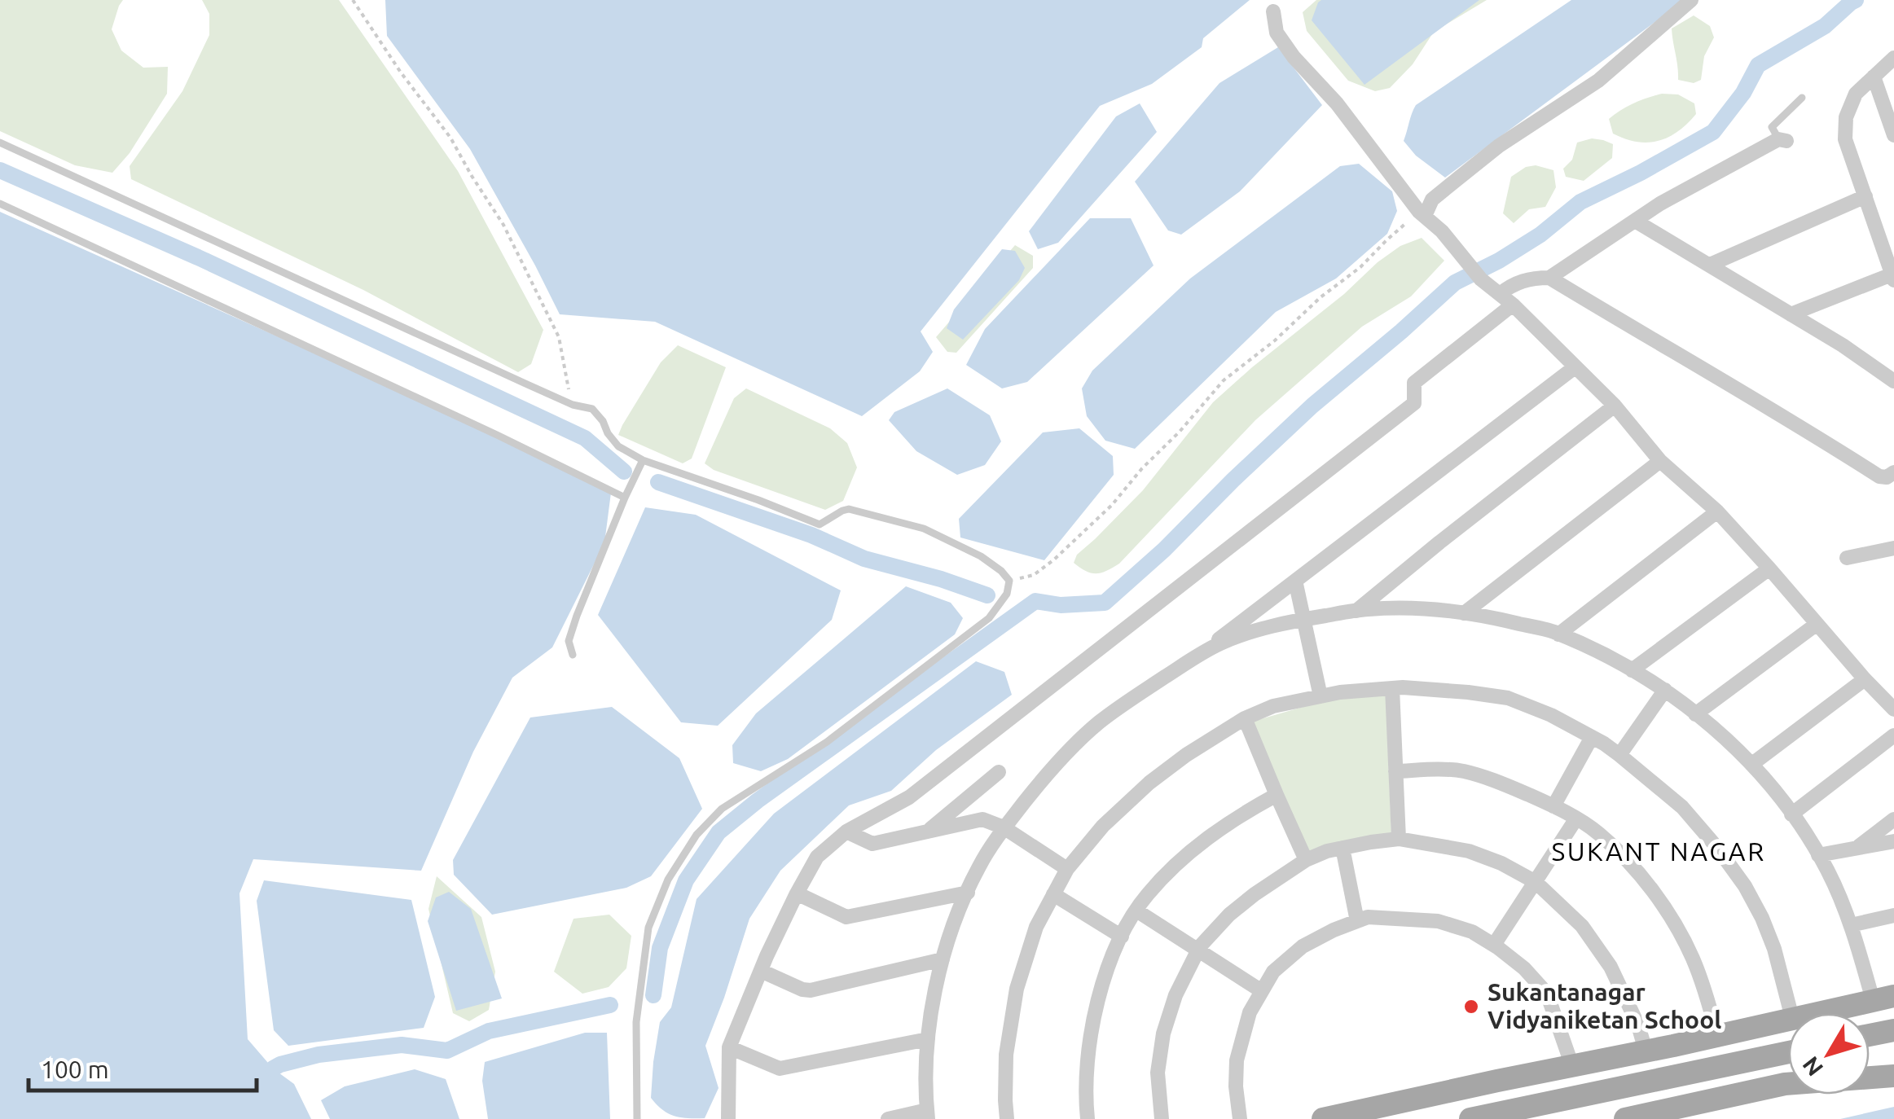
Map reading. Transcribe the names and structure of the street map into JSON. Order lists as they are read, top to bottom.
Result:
{
  "districts": ["SUKANT NAGAR"],
  "places": ["Sukantanagar Vidyaniketan School"],
  "scale_bar": "100 m",
  "north": "bottom left"
}
